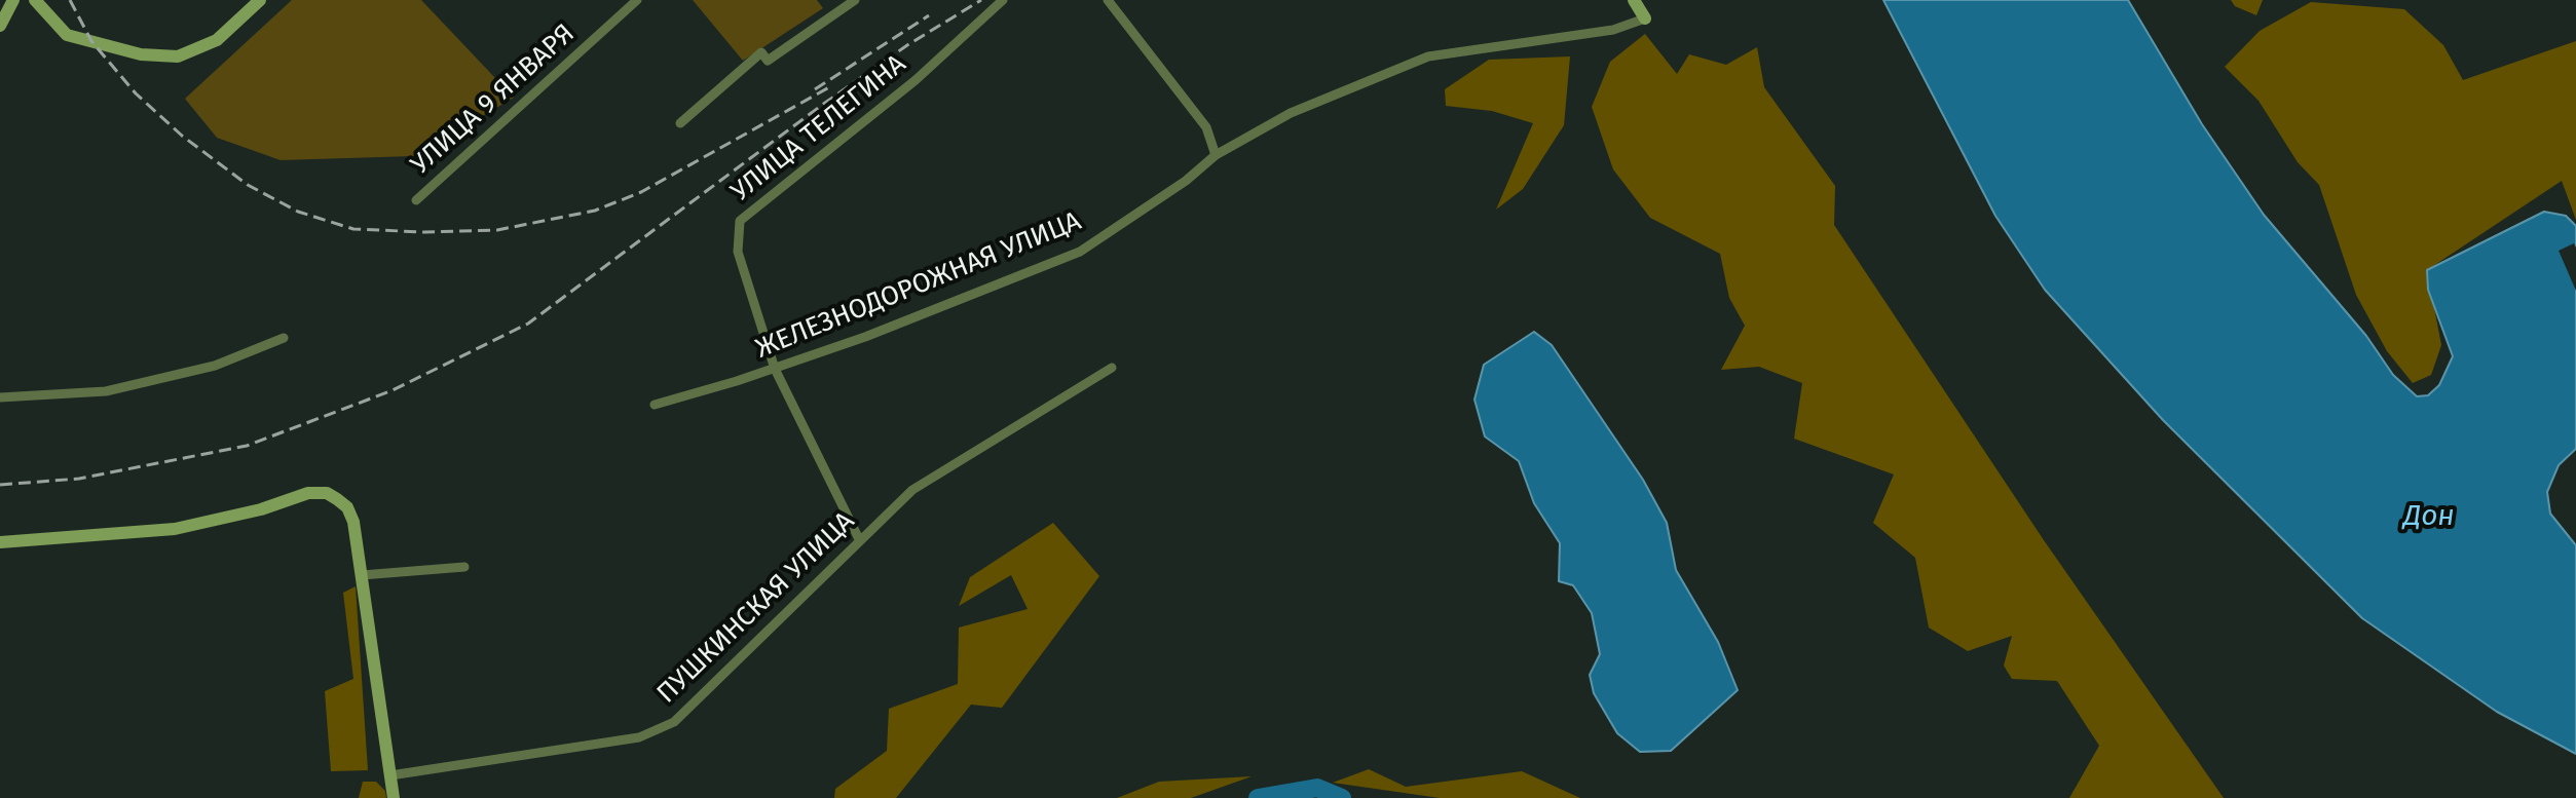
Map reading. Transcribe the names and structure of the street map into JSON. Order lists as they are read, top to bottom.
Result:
{
  "streets": {
    "street": [
      "УЛИЦА 9 ЯНВАРЯ",
      "УЛИЦА ТЕЛЕГИНА",
      "ЖЕЛЕЗНОДОРОЖНАЯ УЛИЦА",
      "ПУШКИНСКАЯ УЛИЦА"
    ]
  },
  "crossings": [
    ["УЛИЦА ТЕЛЕГИНА", "ЖЕЛЕЗНОДОРОЖНАЯ УЛИЦА"],
    ["УЛИЦА ТЕЛЕГИНА", "ПУШКИНСКАЯ УЛИЦА"]
  ],
  "water": ["Дон"]
}
